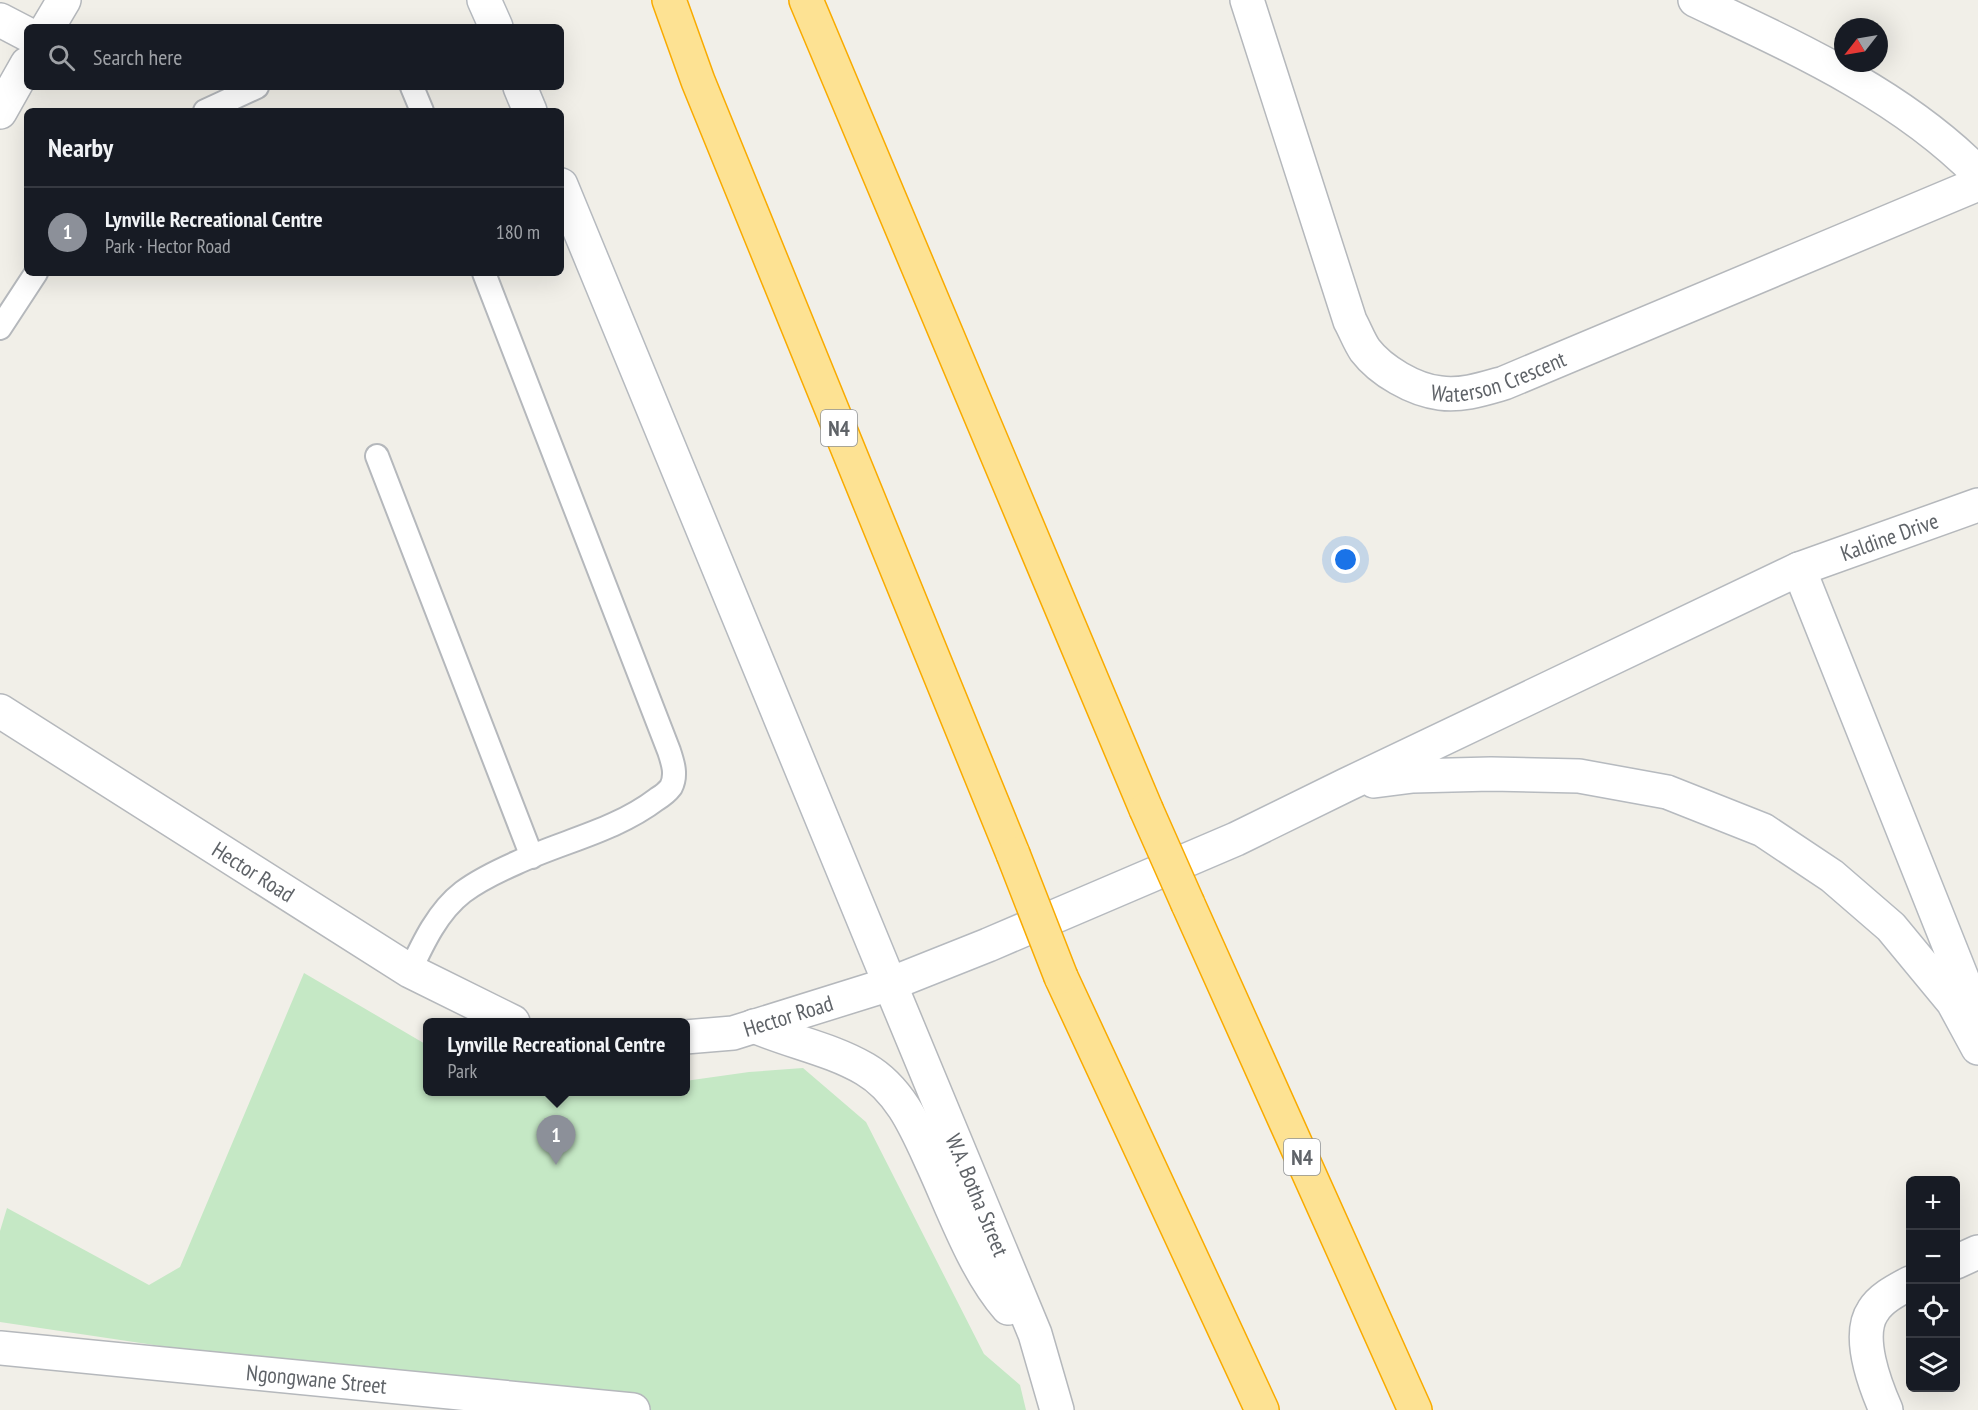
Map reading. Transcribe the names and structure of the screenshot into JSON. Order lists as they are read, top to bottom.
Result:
{
  "streets": {
    "highway": ["N4"],
    "street": [
      "Waterson Crescent",
      "Kaldine Drive",
      "Hector Road",
      "W.A. Botha Street",
      "Ngongwane Street"
    ]
  },
  "crossings": [
    ["Kaldine Drive", "Hector Road"],
    ["Hector Road", "W.A. Botha Street"]
  ],
  "north": "bottom left",
  "page": {
    "search": "Search here",
    "heading": "Nearby",
    "list": [
      {
        "mark": "1",
        "name": "Lynville Recreational Centre",
        "note": "Park · Hector Road",
        "value": "180 m"
      }
    ],
    "popup": ["Lynville Recreational Centre", "Park"],
    "pins": "1",
    "map_buttons": ["+", "−"]
  }
}
